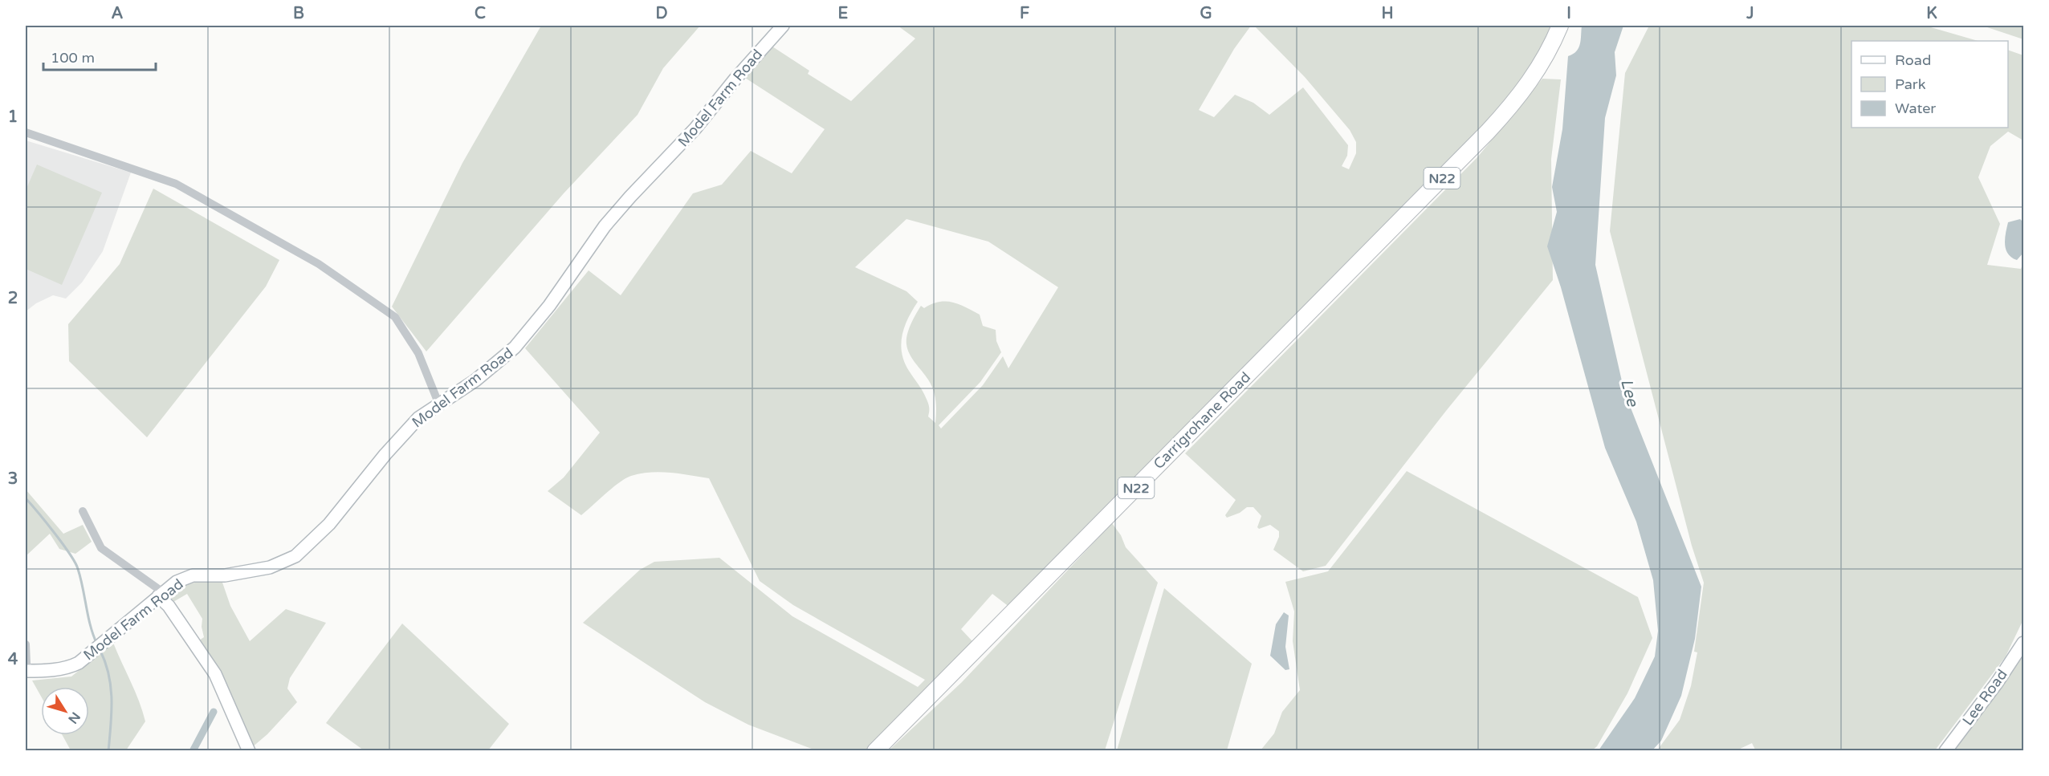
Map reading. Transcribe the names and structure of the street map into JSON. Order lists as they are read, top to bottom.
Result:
{
  "streets": {
    "highway": ["N22", "Carrigrohane Road"],
    "main road": ["Model Farm Road", "Lee Road"]
  },
  "water": ["Lee"],
  "legend": ["Road", "Park", "Water"],
  "scale_bar": "100 m",
  "north": "bottom right",
  "grid": {
    "columns": [
      "A",
      "B",
      "C",
      "D",
      "E",
      "F",
      "G",
      "H",
      "I",
      "J",
      "K"
    ],
    "rows": [
      "1",
      "2",
      "3",
      "4"
    ]
  }
}
